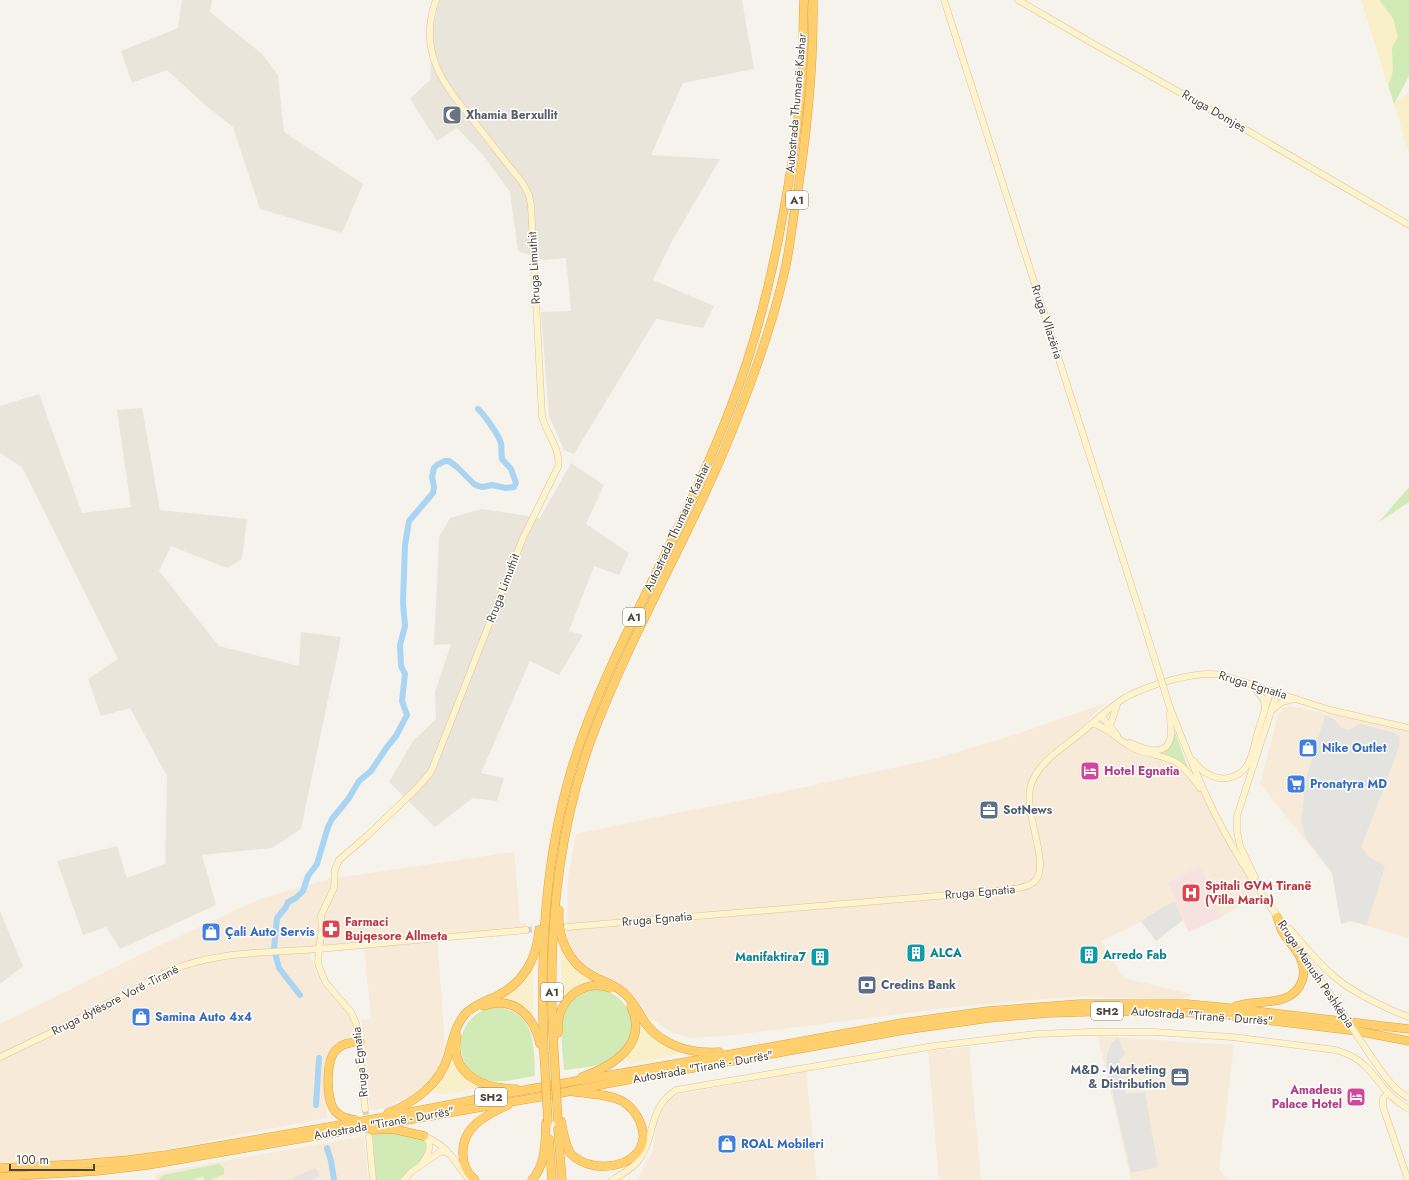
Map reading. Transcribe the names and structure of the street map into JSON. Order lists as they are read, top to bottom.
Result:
{
  "streets": {
    "highway": [
      "Autostrada Thumanë Kashar",
      "A1",
      "SH2",
      "Autostrada \"Tiranë - Durrës\""
    ],
    "main road": [
      "Rruga Domjes",
      "Rruga Limuthit",
      "Rruga Vllazëria",
      "Rruga Egnatia",
      "Rruga Manush Peshkëpia",
      "Rruga dytësore Vorë -Tiranë"
    ]
  },
  "crossings": [
    ["Rruga Limuthit", "Rruga Egnatia"],
    ["Rruga Limuthit", "Rruga dytësore Vorë -Tiranë"],
    ["Rruga Vllazëria", "Rruga Manush Peshkëpia"],
    ["Rruga Egnatia", "Rruga dytësore Vorë -Tiranë"]
  ],
  "places": {
    "mosque": ["Xhamia Berxullit"],
    "shop": [
      "Nike Outlet",
      "Çali Auto Servis",
      "Samina Auto 4x4",
      "ROAL Mobileri"
    ],
    "hotel": ["Hotel Egnatia", "Amadeus Palace Hotel"],
    "supermarket": ["Pronatyra MD"],
    "office": ["SotNews", "M&D - Marketing & Distribution"],
    "hospital": ["Spitali GVM Tiranë (Villa Maria)"],
    "pharmacy": ["Farmaci Bujqesore Allmeta"],
    "building": ["ALCA", "Arredo Fab", "Manifaktira7"],
    "bank": ["Credins Bank"]
  },
  "scale_bar": "100 m"
}
